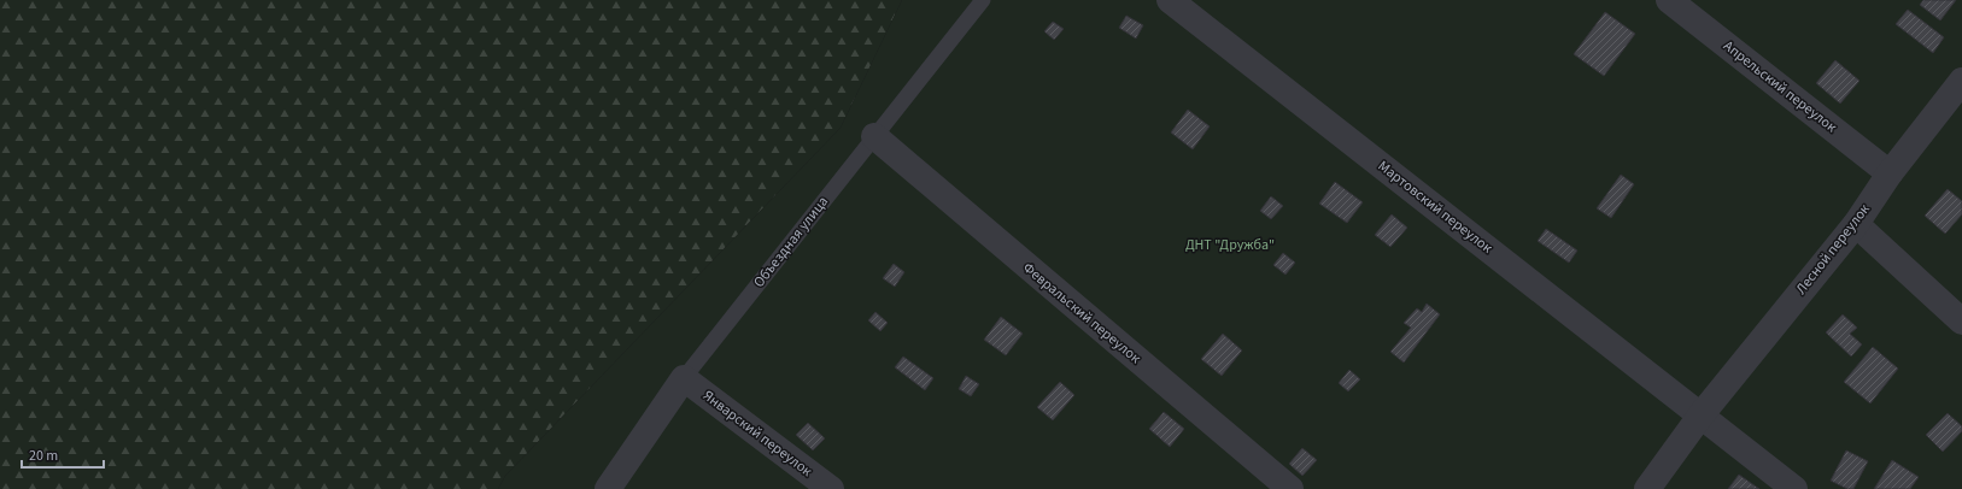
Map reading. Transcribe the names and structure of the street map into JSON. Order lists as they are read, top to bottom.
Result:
{
  "streets": {
    "street": [
      "Апрельский переулок",
      "Мартовский переулок",
      "Объездная улица",
      "Лесной переулок",
      "Февральский переулок",
      "Январский переулок"
    ]
  },
  "crossings": [
    ["Апрельский переулок", "Лесной переулок"],
    ["Мартовский переулок", "Лесной переулок"],
    ["Объездная улица", "Февральский переулок"],
    ["Объездная улица", "Январский переулок"]
  ],
  "parks": ["ДНТ \"Дружба\""],
  "scale_bar": "20 m"
}
